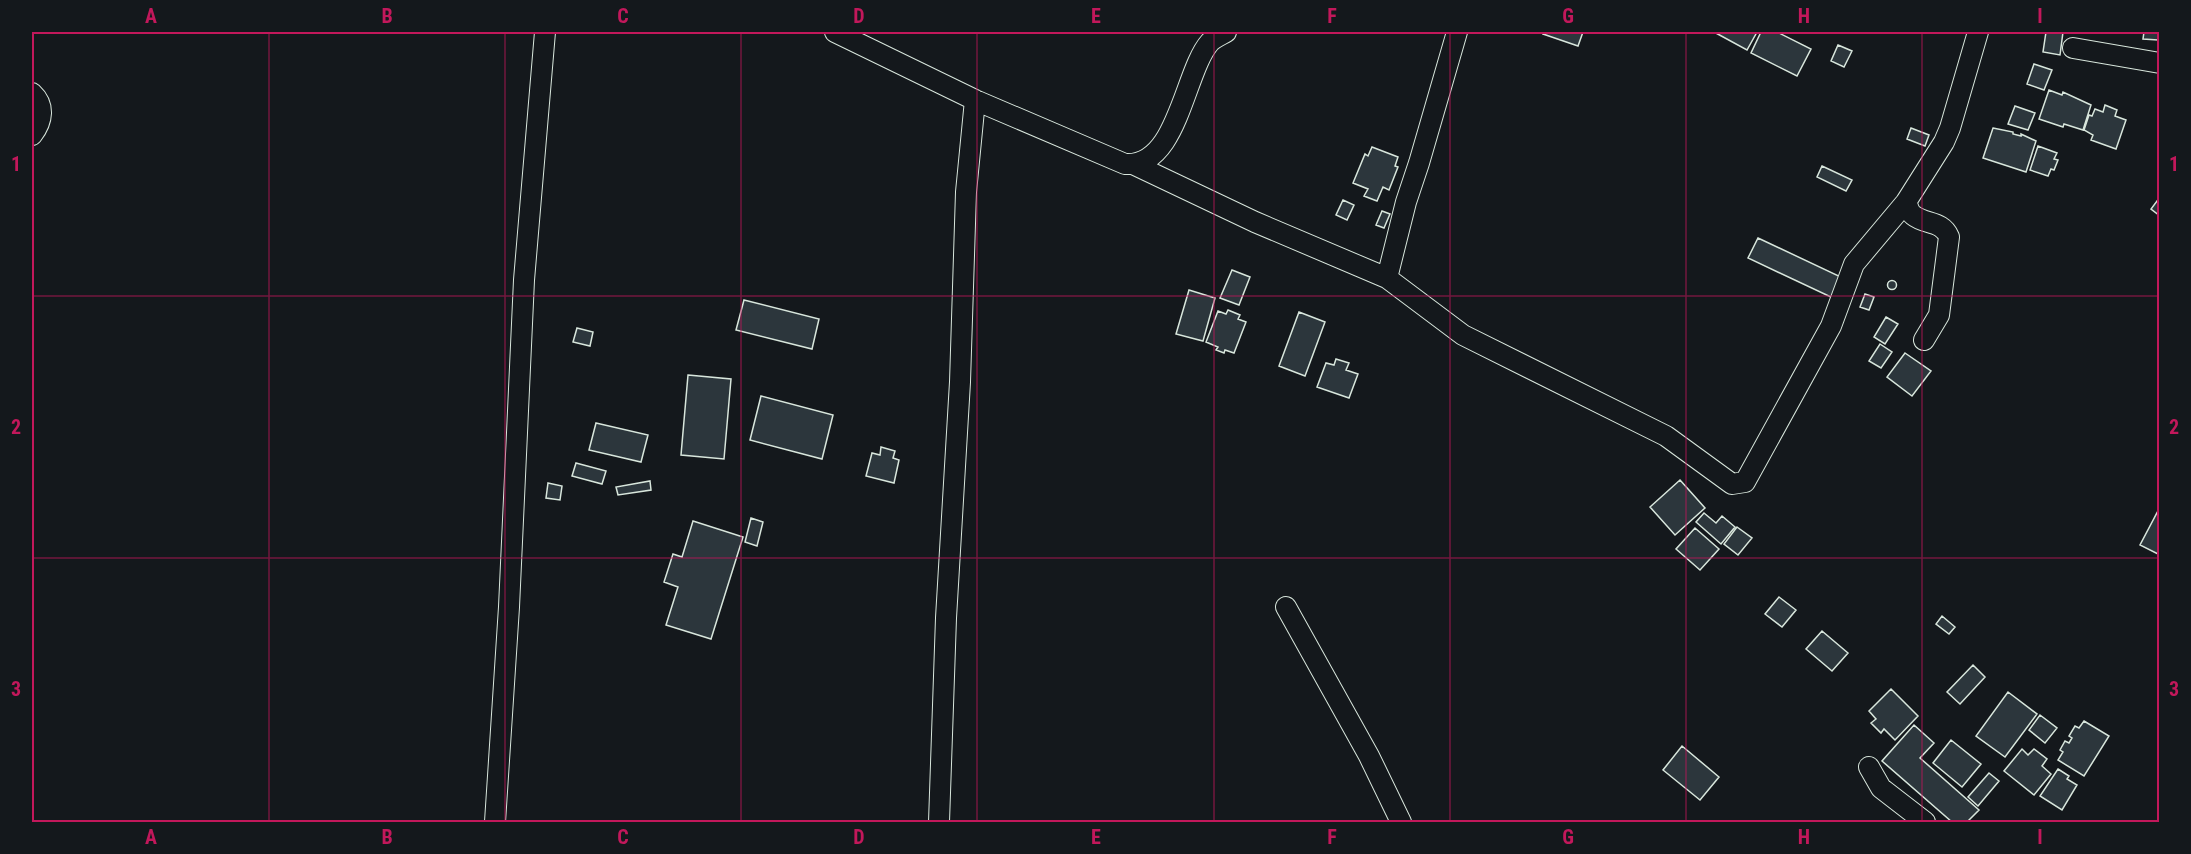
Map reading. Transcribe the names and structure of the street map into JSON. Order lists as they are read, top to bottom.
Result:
{
  "grid": {
    "columns": [
      "A",
      "B",
      "C",
      "D",
      "E",
      "F",
      "G",
      "H",
      "I"
    ],
    "rows": ["1", "2", "3"]
  }
}
